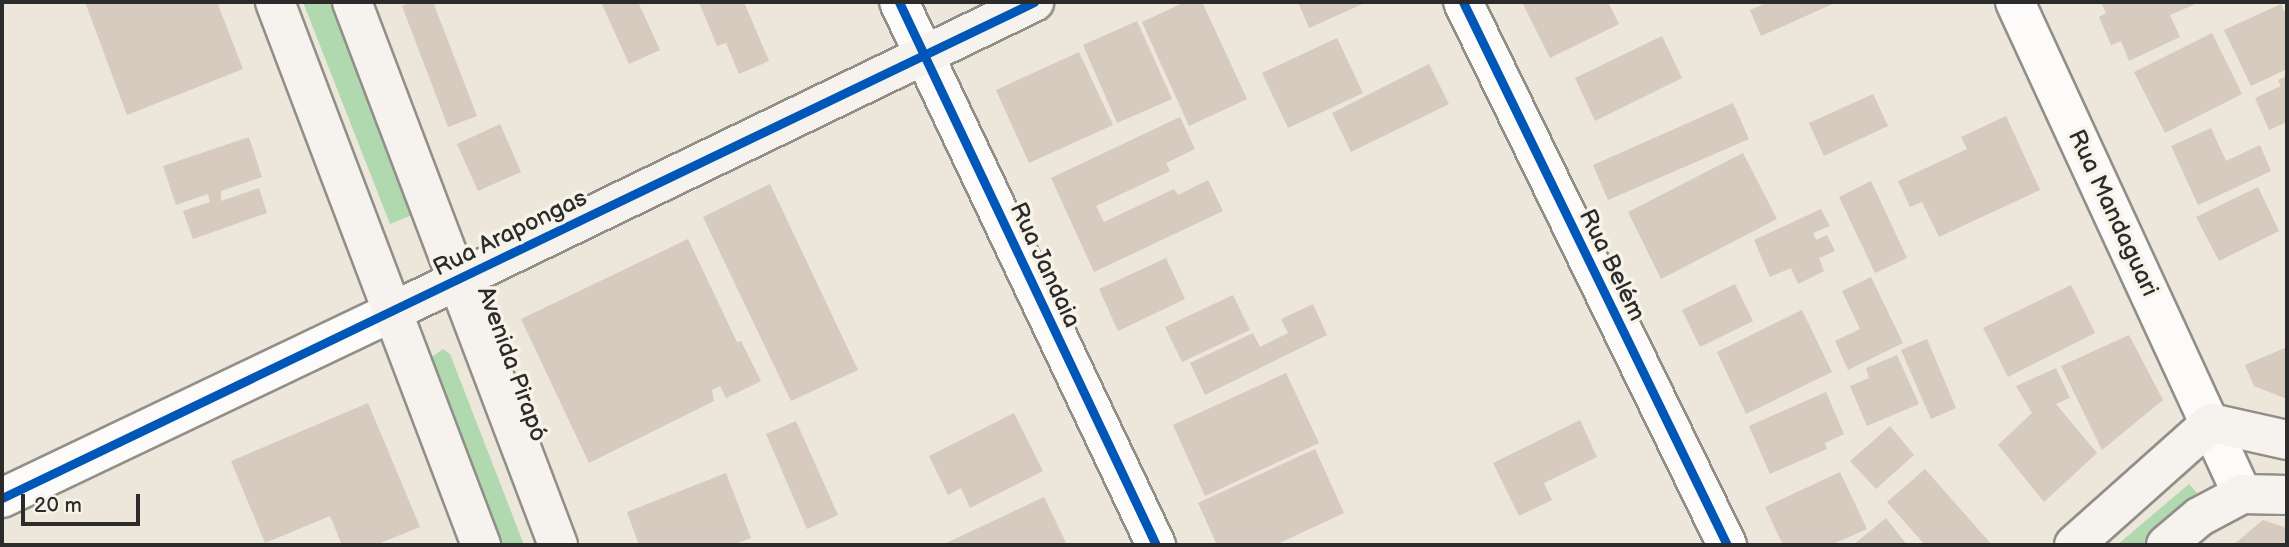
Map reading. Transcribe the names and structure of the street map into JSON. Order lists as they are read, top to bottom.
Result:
{
  "streets": {
    "street": [
      "Rua Mandaguari",
      "Rua Arapongas",
      "Rua Jandaia",
      "Rua Belém",
      "Avenida Pirapó"
    ]
  },
  "crossings": [
    ["Rua Arapongas", "Rua Jandaia"],
    ["Rua Arapongas", "Avenida Pirapó"]
  ],
  "scale_bar": "20 m"
}
